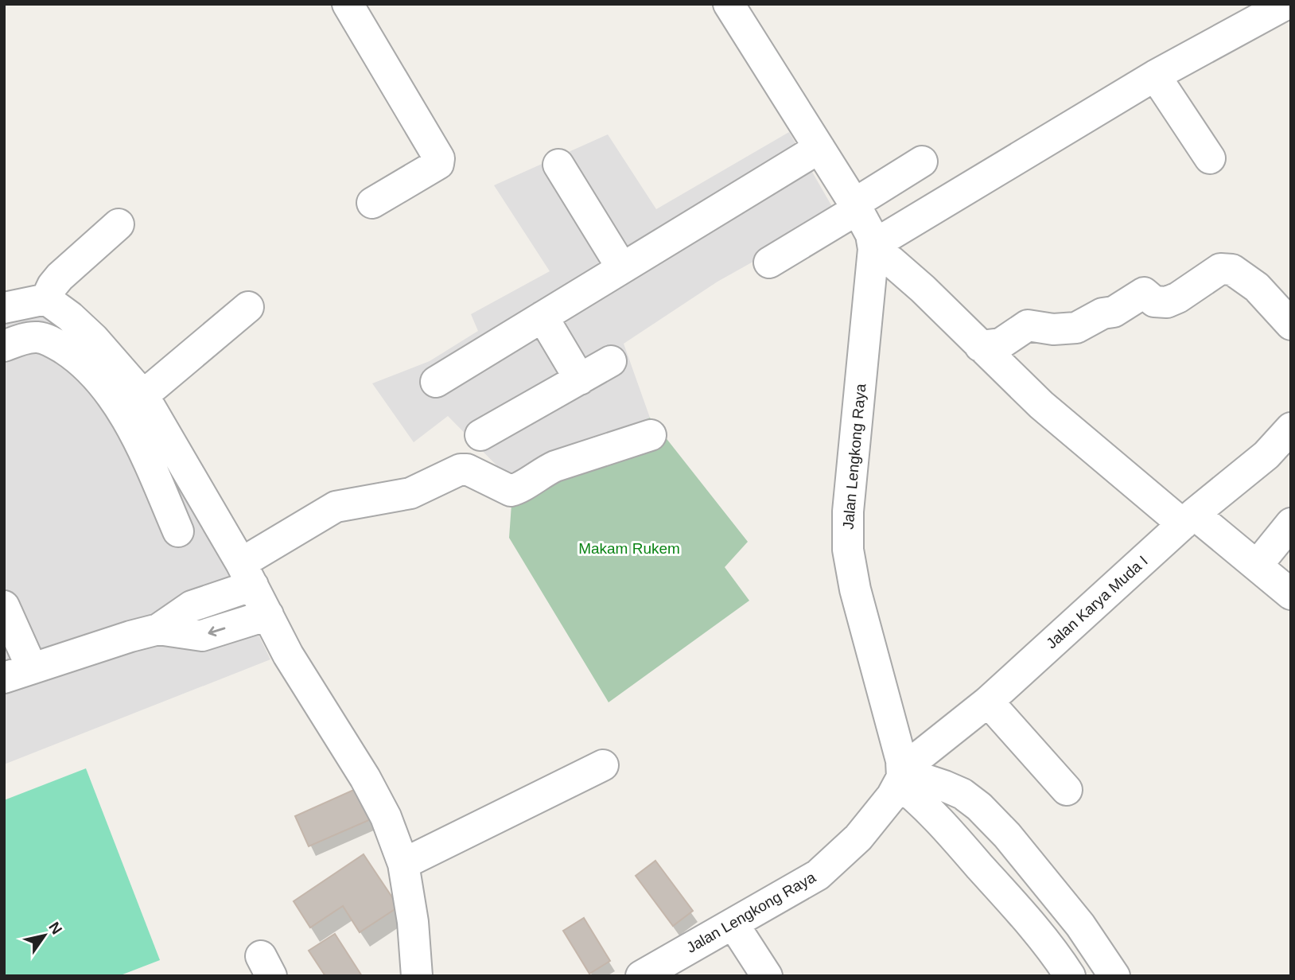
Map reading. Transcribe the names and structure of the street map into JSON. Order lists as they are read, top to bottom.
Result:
{
  "streets": {
    "street": ["Jalan Lengkong Raya", "Jalan Karya Muda I"]
  },
  "crossings": [
    ["Jalan Lengkong Raya", "Jalan Karya Muda I"]
  ],
  "parks": ["Makam Rukem"],
  "north": "top right"
}
